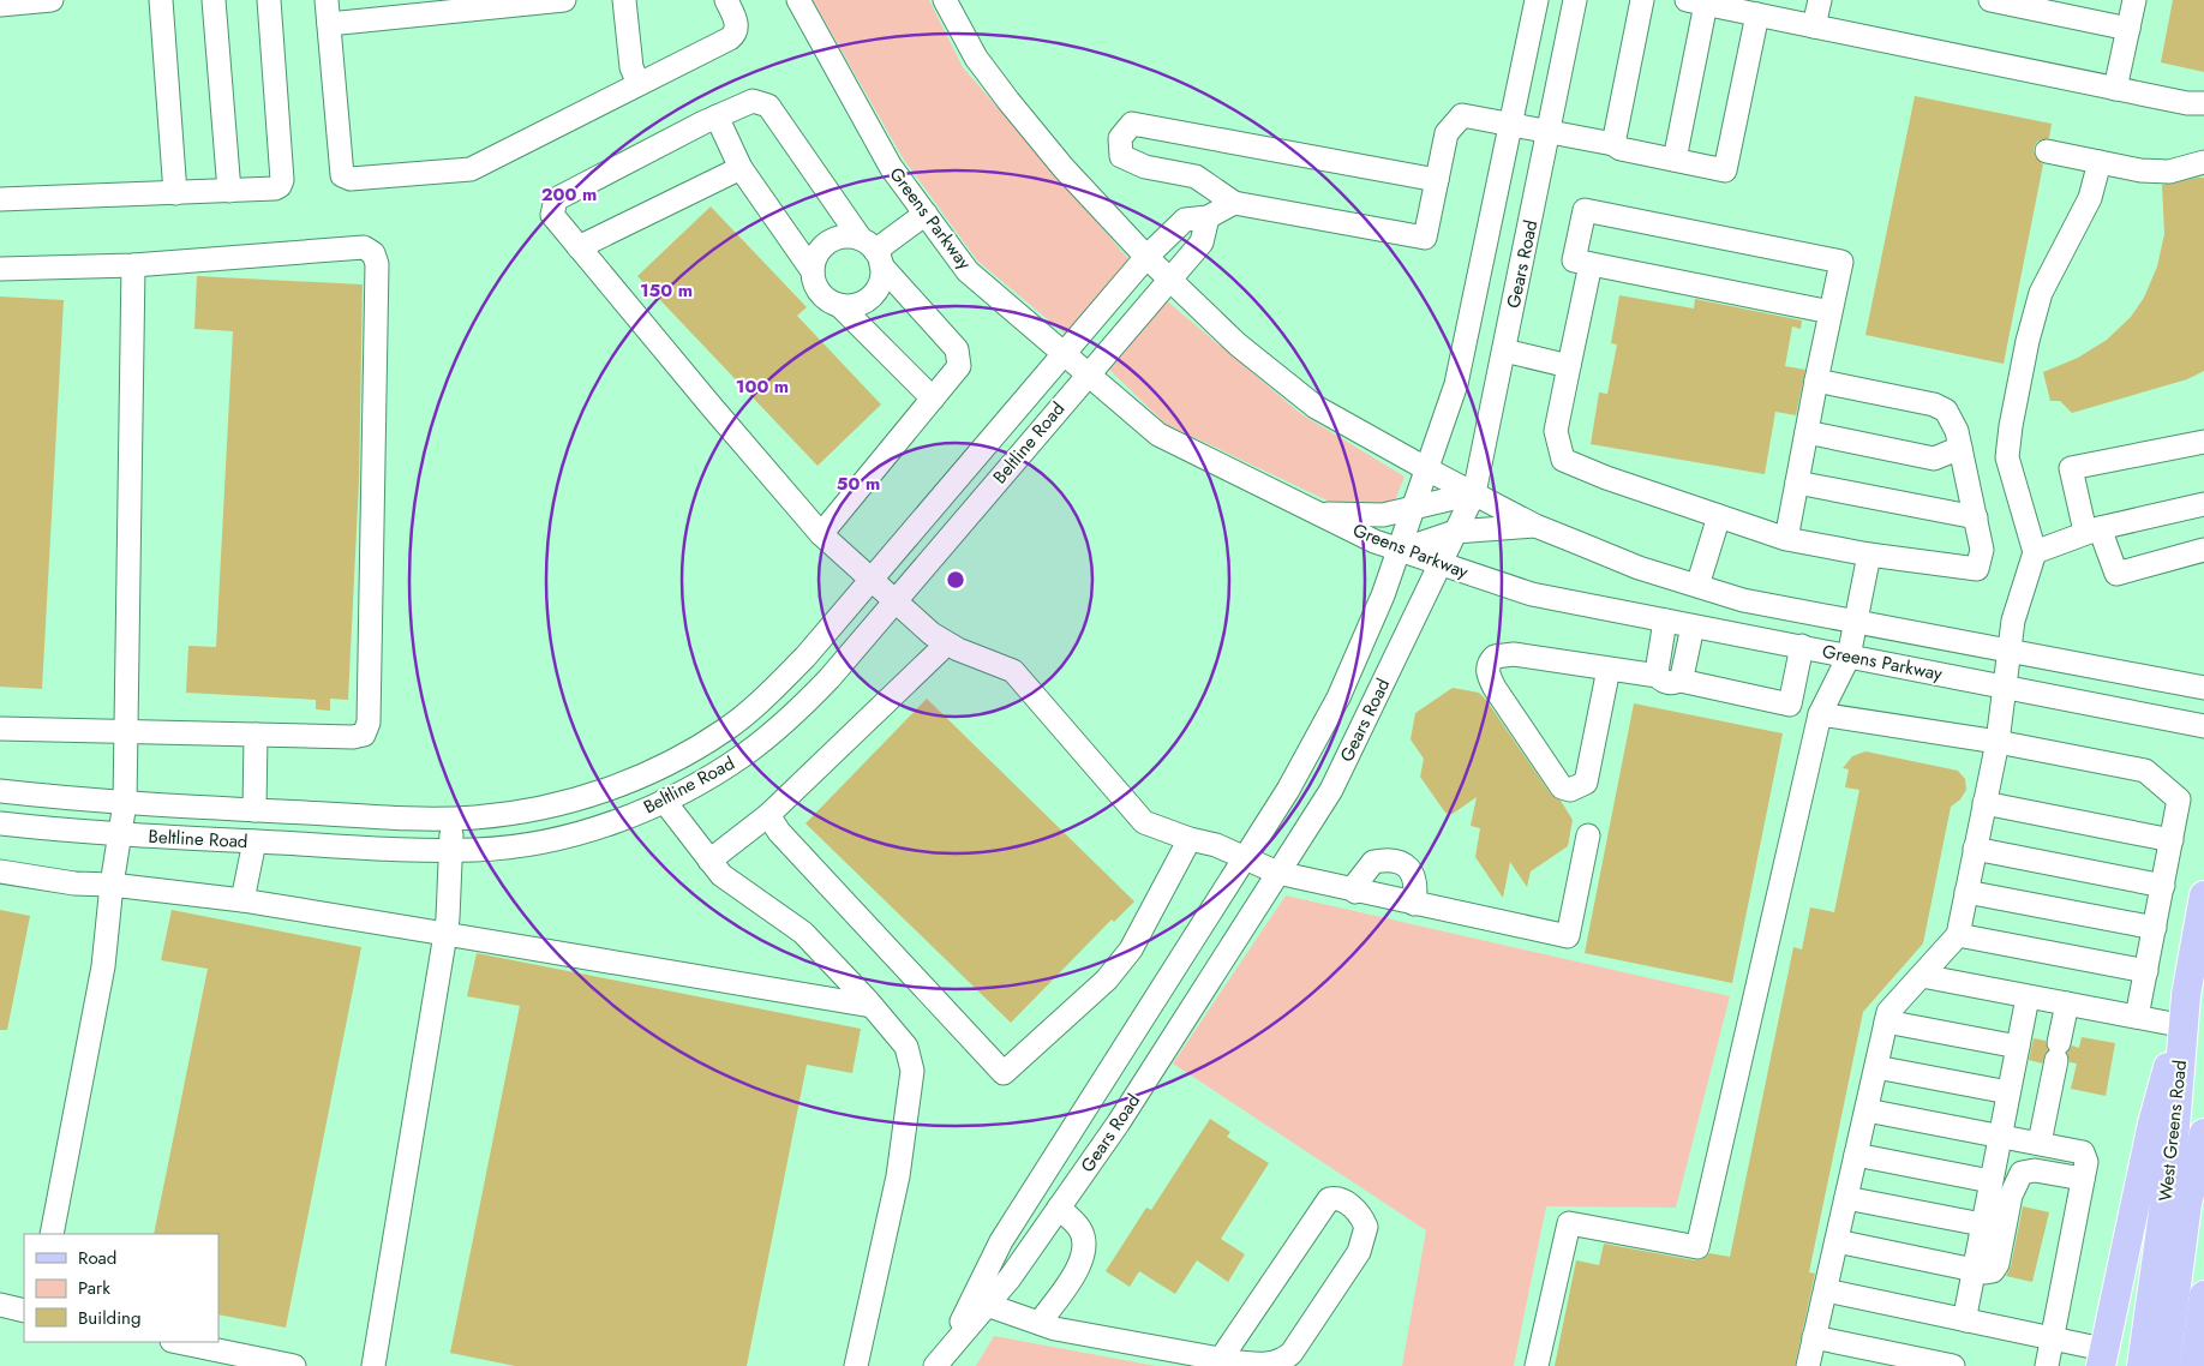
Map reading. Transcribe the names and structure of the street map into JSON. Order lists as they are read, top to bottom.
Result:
{
  "streets": {
    "main road": ["West Greens Road"],
    "street": ["Greens Parkway", "Gears Road", "Beltline Road"]
  },
  "crossings": [
    ["Greens Parkway", "Gears Road"],
    ["Greens Parkway", "Beltline Road"]
  ],
  "legend": ["Road", "Park", "Building"],
  "rings": [
    "200 m",
    "150 m",
    "100 m",
    "50 m"
  ]
}
